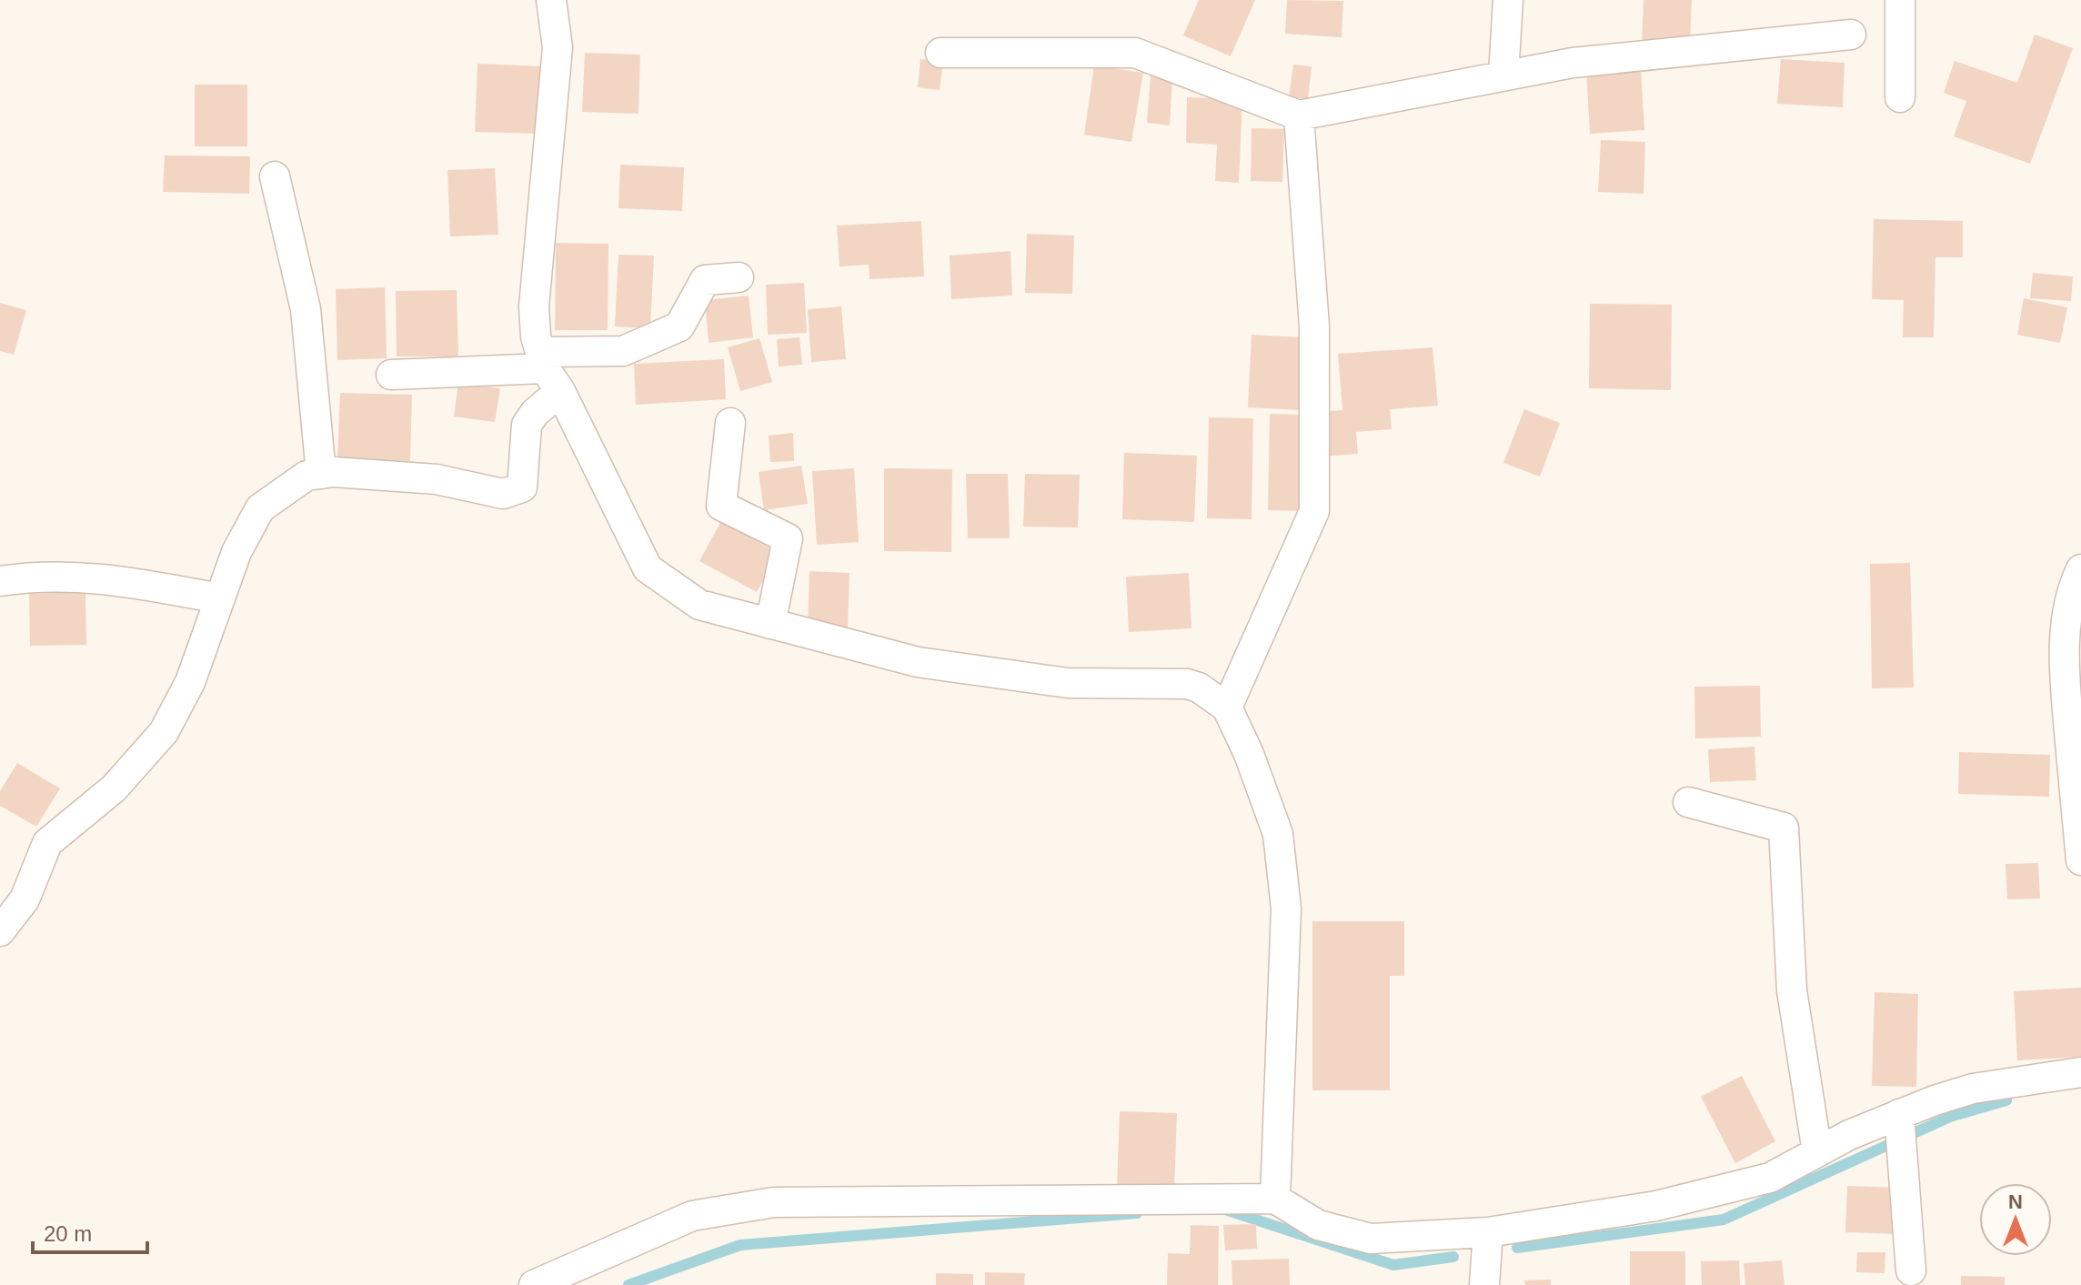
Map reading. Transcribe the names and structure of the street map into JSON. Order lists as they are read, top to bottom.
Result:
{
  "scale_bar": "20 m",
  "north": "top"
}
